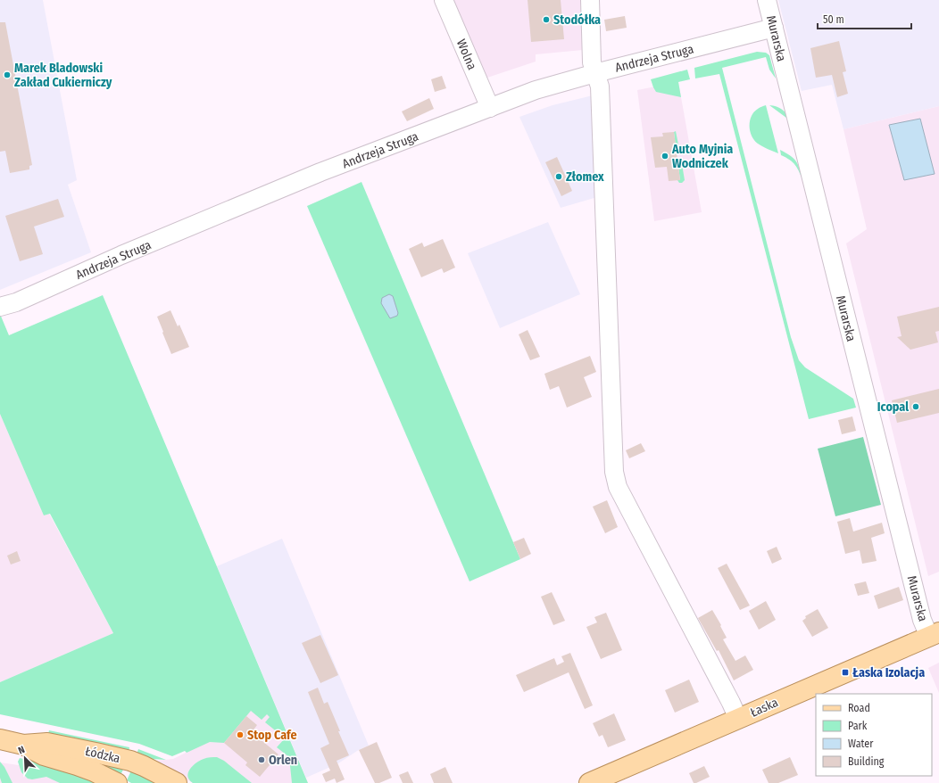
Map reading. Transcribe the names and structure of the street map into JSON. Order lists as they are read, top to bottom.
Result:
{
  "streets": {
    "main road": ["Łaska", "Łódzka"],
    "street": ["Murarska", "Wolna", "Andrzeja Struga"]
  },
  "crossings": [
    ["Murarska", "Andrzeja Struga"],
    ["Murarska", "Łaska"],
    ["Wolna", "Andrzeja Struga"]
  ],
  "places": {
    "other": [
      "Stodółka",
      "Marek Bladowski Zakład Cukierniczy",
      "Auto Myjnia Wodniczek",
      "Złomex",
      "Icopal",
      "Stop Cafe",
      "Orlen"
    ],
    "transit": ["Łaska Izolacja"]
  },
  "legend": [
    "Road",
    "Park",
    "Water",
    "Building"
  ],
  "scale_bar": "50 m",
  "north": "top left"
}
